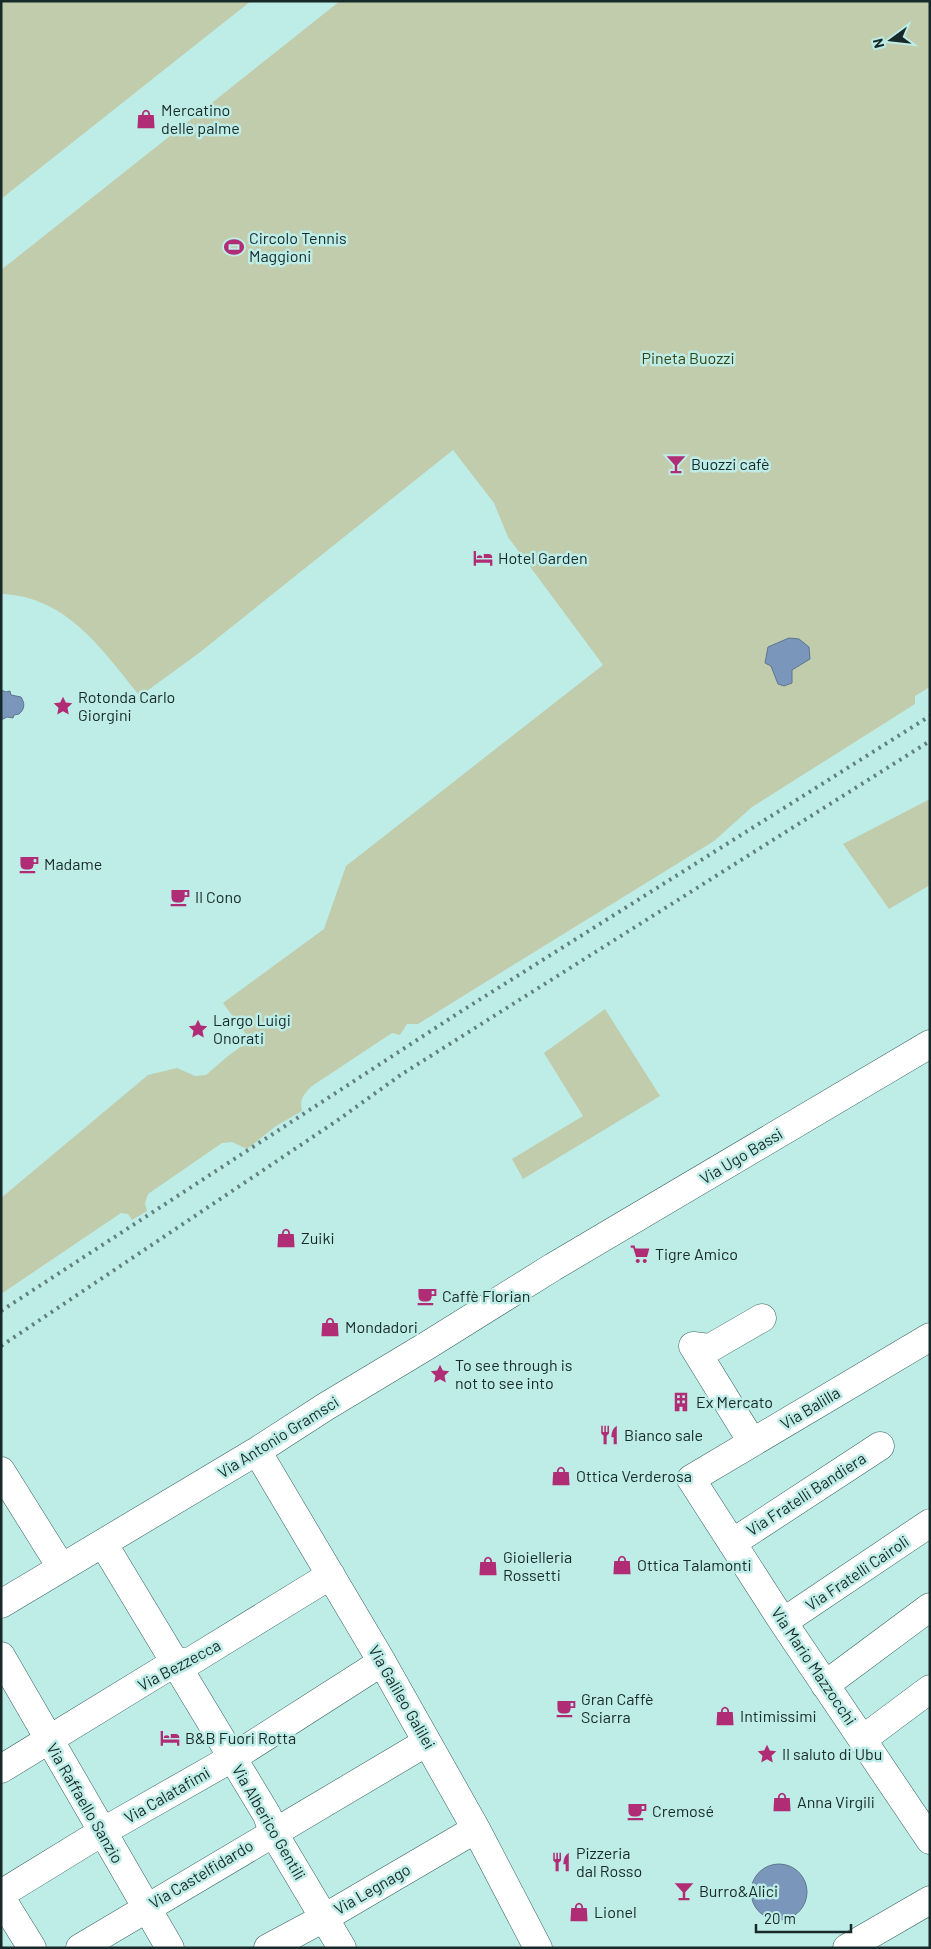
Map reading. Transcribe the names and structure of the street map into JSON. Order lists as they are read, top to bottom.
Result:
{
  "streets": {
    "street": [
      "Via Ugo Bassi",
      "Via Balilla",
      "Via Antonio Gramsci",
      "Via Fratelli Bandiera",
      "Via Fratelli Cairoli",
      "Via Bezzecca",
      "Via Mario Mazzocchi",
      "Via Galileo Galilei",
      "Via Calatafimi",
      "Via Raffaello Sanzio",
      "Via Alberico Gentili",
      "Via Castelfidardo",
      "Via Legnago"
    ]
  },
  "crossings": [
    ["Via Ugo Bassi", "Via Antonio Gramsci"],
    ["Via Balilla", "Via Mario Mazzocchi"],
    ["Via Antonio Gramsci", "Via Galileo Galilei"],
    ["Via Antonio Gramsci", "Via Alberico Gentili"],
    ["Via Fratelli Bandiera", "Via Mario Mazzocchi"],
    ["Via Fratelli Cairoli", "Via Mario Mazzocchi"],
    ["Via Bezzecca", "Via Galileo Galilei"],
    ["Via Bezzecca", "Via Raffaello Sanzio"],
    ["Via Bezzecca", "Via Alberico Gentili"],
    ["Via Galileo Galilei", "Via Calatafimi"],
    ["Via Galileo Galilei", "Via Castelfidardo"],
    ["Via Galileo Galilei", "Via Legnago"],
    ["Via Calatafimi", "Via Raffaello Sanzio"],
    ["Via Calatafimi", "Via Alberico Gentili"],
    ["Via Raffaello Sanzio", "Via Castelfidardo"],
    ["Via Alberico Gentili", "Via Castelfidardo"],
    ["Via Alberico Gentili", "Via Legnago"]
  ],
  "parks": ["Pineta Buozzi"],
  "places": {
    "shop": [
      "Mercatino delle palme",
      "Zuiki",
      "Mondadori",
      "Ottica Verderosa",
      "Ottica Talamonti",
      "Gioielleria Rossetti",
      "Intimissimi",
      "Anna Virgili",
      "Lionel"
    ],
    "sports": ["Circolo Tennis Maggioni"],
    "bar": ["Buozzi cafè", "Burro&Alici"],
    "hotel": ["Hotel Garden", "B&B Fuori Rotta"],
    "place": [
      "Rotonda Carlo Giorgini",
      "Largo Luigi Onorati",
      "To see through is not to see into",
      "Il saluto di Ubu"
    ],
    "cafe": [
      "Madame",
      "Il Cono",
      "Caffè Florian",
      "Gran Caffè Sciarra",
      "Cremosé"
    ],
    "supermarket": ["Tigre Amico"],
    "building": ["Ex Mercato"],
    "restaurant": ["Bianco sale", "Pizzeria dal Rosso"]
  },
  "scale_bar": "20 m",
  "north": "left"
}
